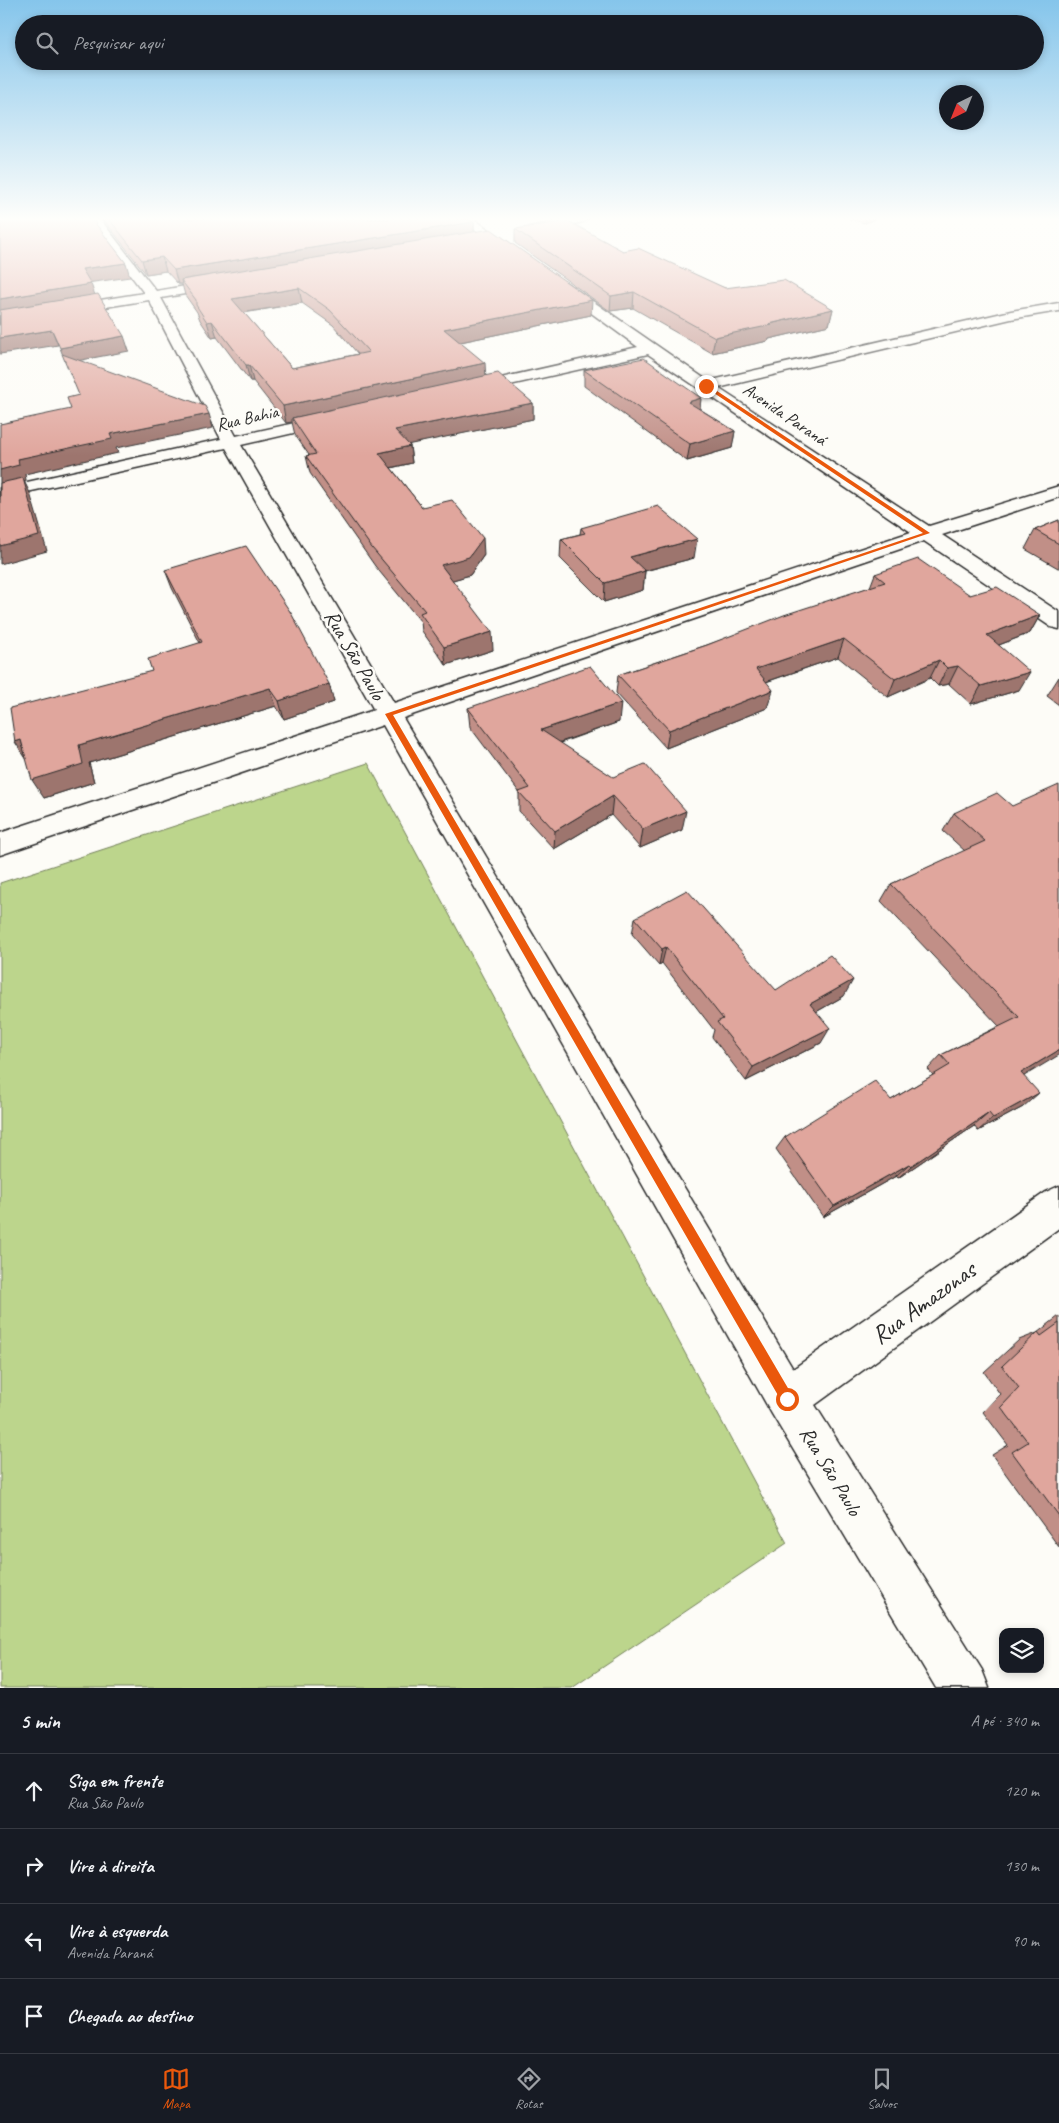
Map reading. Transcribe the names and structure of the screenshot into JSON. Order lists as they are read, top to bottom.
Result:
{
  "streets": {
    "street": [
      "Avenida Paraná",
      "Rua Bahia",
      "Rua São Paulo",
      "Rua Amazonas"
    ]
  },
  "crossings": [
    ["Rua Bahia", "Rua São Paulo"],
    ["Rua São Paulo", "Rua Amazonas"]
  ],
  "north": "bottom left",
  "page": {
    "search": "Pesquisar aqui",
    "heading": ["5 min", "A pé · 340 m"],
    "list": [
      ["Siga em frente", "Rua São Paulo", "120 m"],
      ["Vire à direita", "130 m"],
      ["Vire à esquerda", "Avenida Paraná", "90 m"],
      "Chegada ao destino"
    ],
    "nav": ["Mapa", "Rotas", "Salvos"]
  }
}
